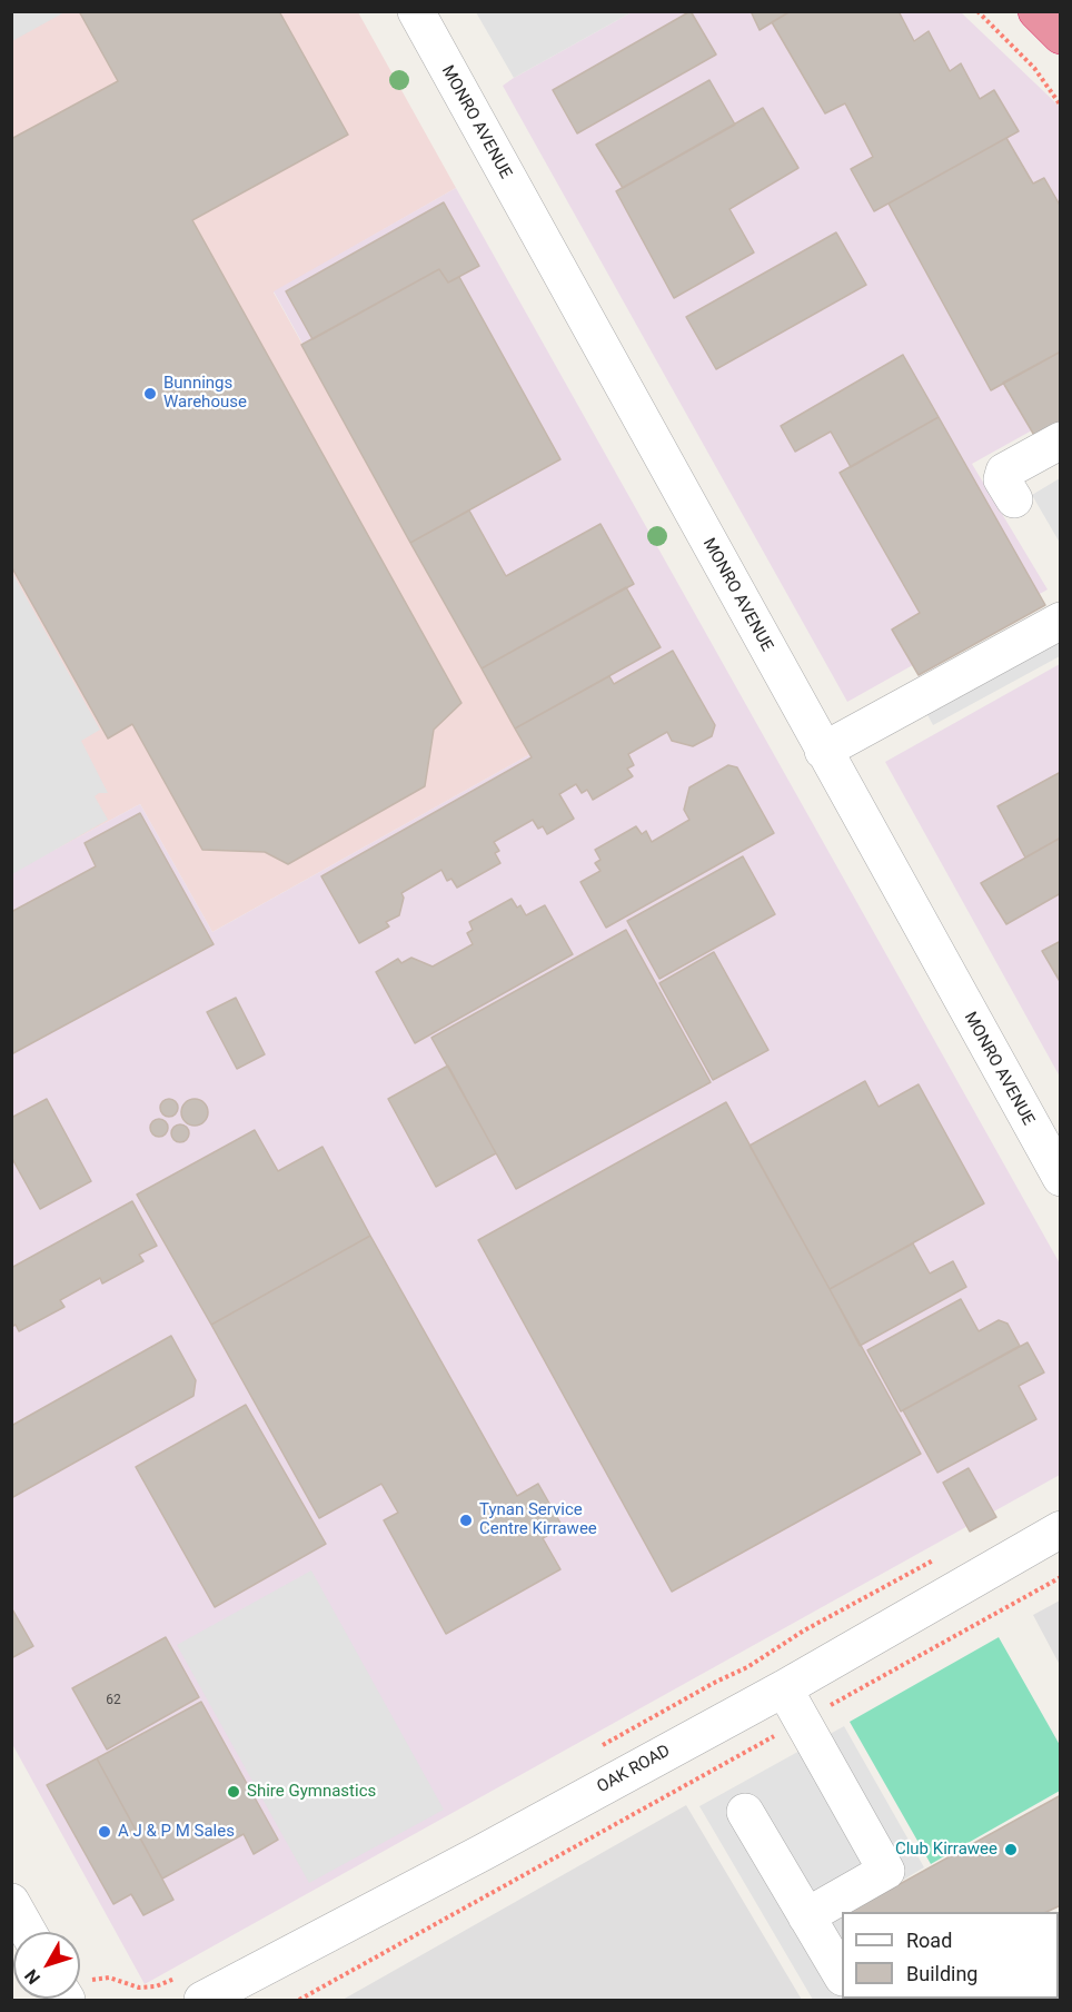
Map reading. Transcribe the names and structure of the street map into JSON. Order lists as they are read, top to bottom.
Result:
{
  "streets": {
    "street": ["MONRO AVENUE", "OAK ROAD"]
  },
  "places": [
    "Bunnings Warehouse",
    "Tynan Service Centre Kirrawee",
    "Shire Gymnastics",
    "A J & P M Sales",
    "Club Kirrawee"
  ],
  "house_numbers": ["62"],
  "legend": ["Road", "Building"],
  "north": "bottom left"
}
